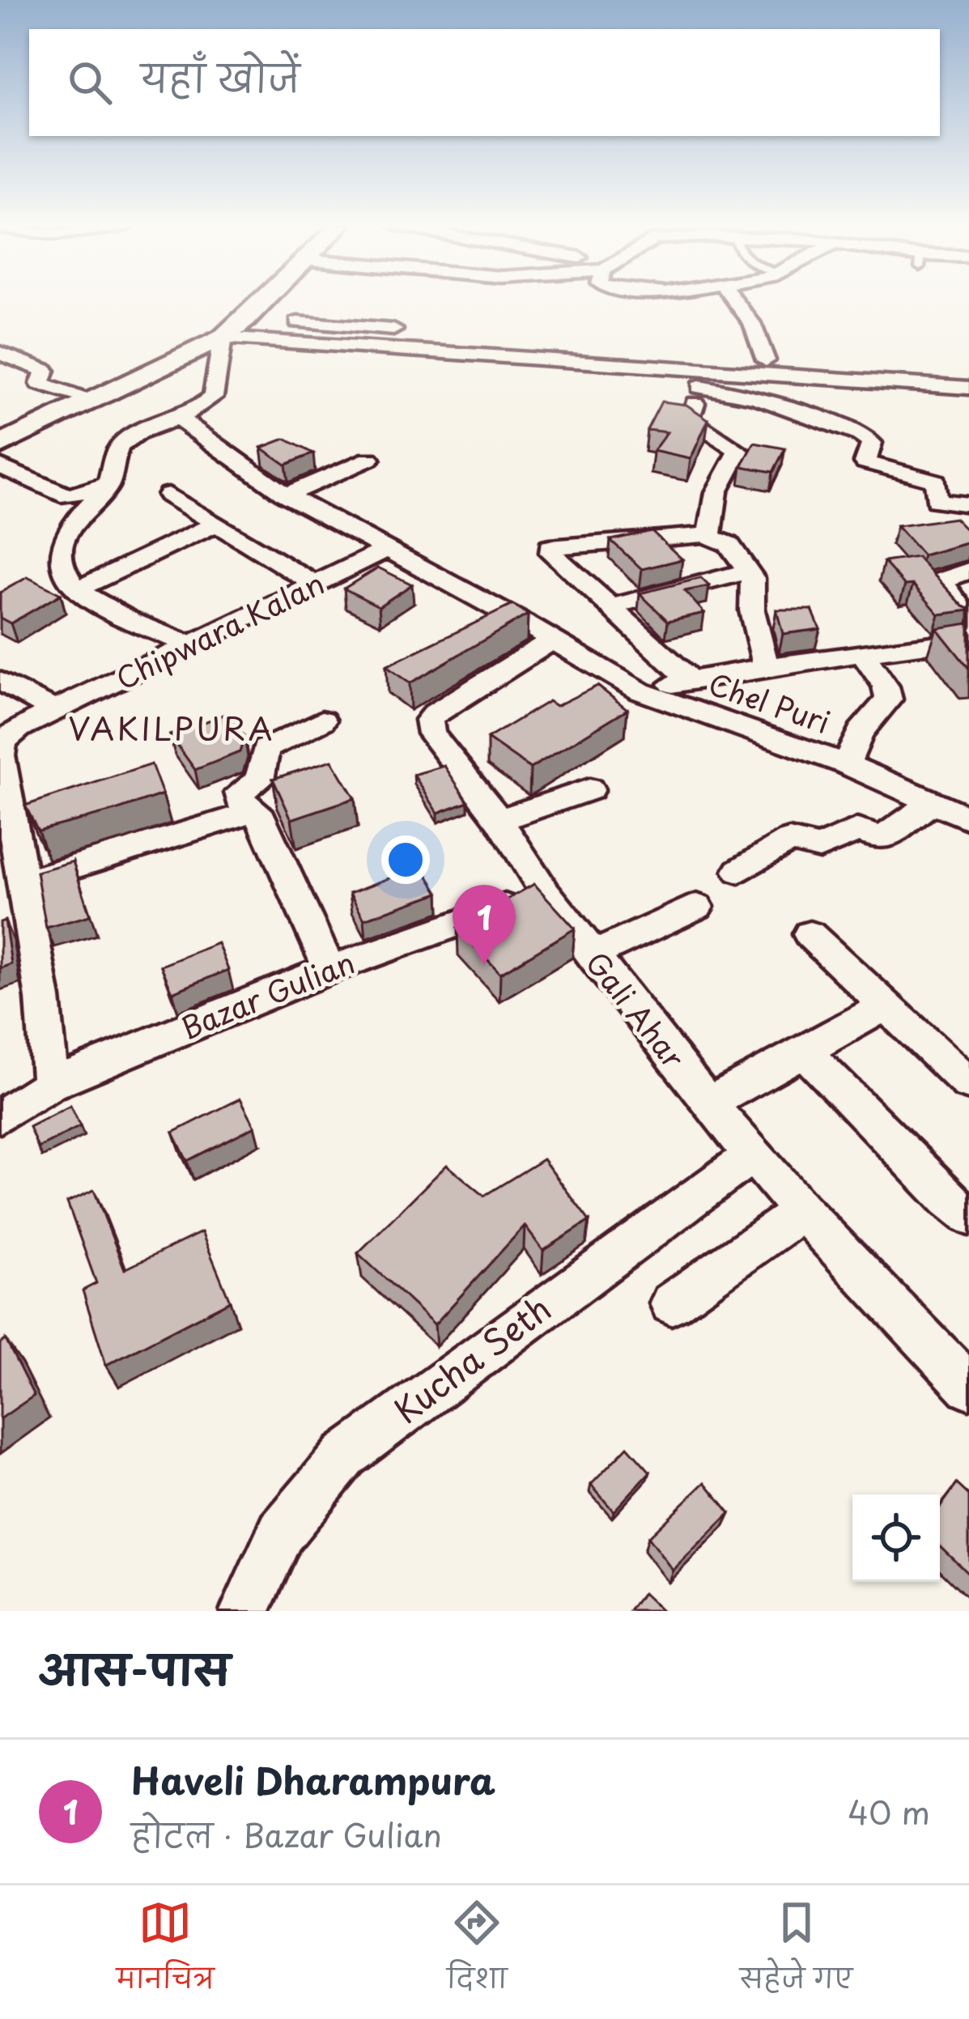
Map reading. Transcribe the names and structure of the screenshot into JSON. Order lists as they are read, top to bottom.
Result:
{
  "streets": {
    "street": [
      "Chipwara Kalan",
      "Chel Puri",
      "Bazar Gulian",
      "Gali Ahar",
      "Kucha Seth"
    ]
  },
  "crossings": [
    ["Chipwara Kalan", "Chel Puri"],
    ["Chipwara Kalan", "Bazar Gulian"],
    ["Chel Puri", "Gali Ahar"],
    ["Bazar Gulian", "Gali Ahar"],
    ["Gali Ahar", "Kucha Seth"]
  ],
  "districts": ["VAKILPURA"],
  "page": {
    "search": "यहाँ खोजें",
    "pins": "1",
    "heading": "आस-पास",
    "list": [
      {
        "mark": "1",
        "name": "Haveli Dharampura",
        "note": "होटल · Bazar Gulian",
        "value": "40 m"
      }
    ],
    "nav": ["मानचित्र", "दिशा", "सहेजे गए"]
  }
}
